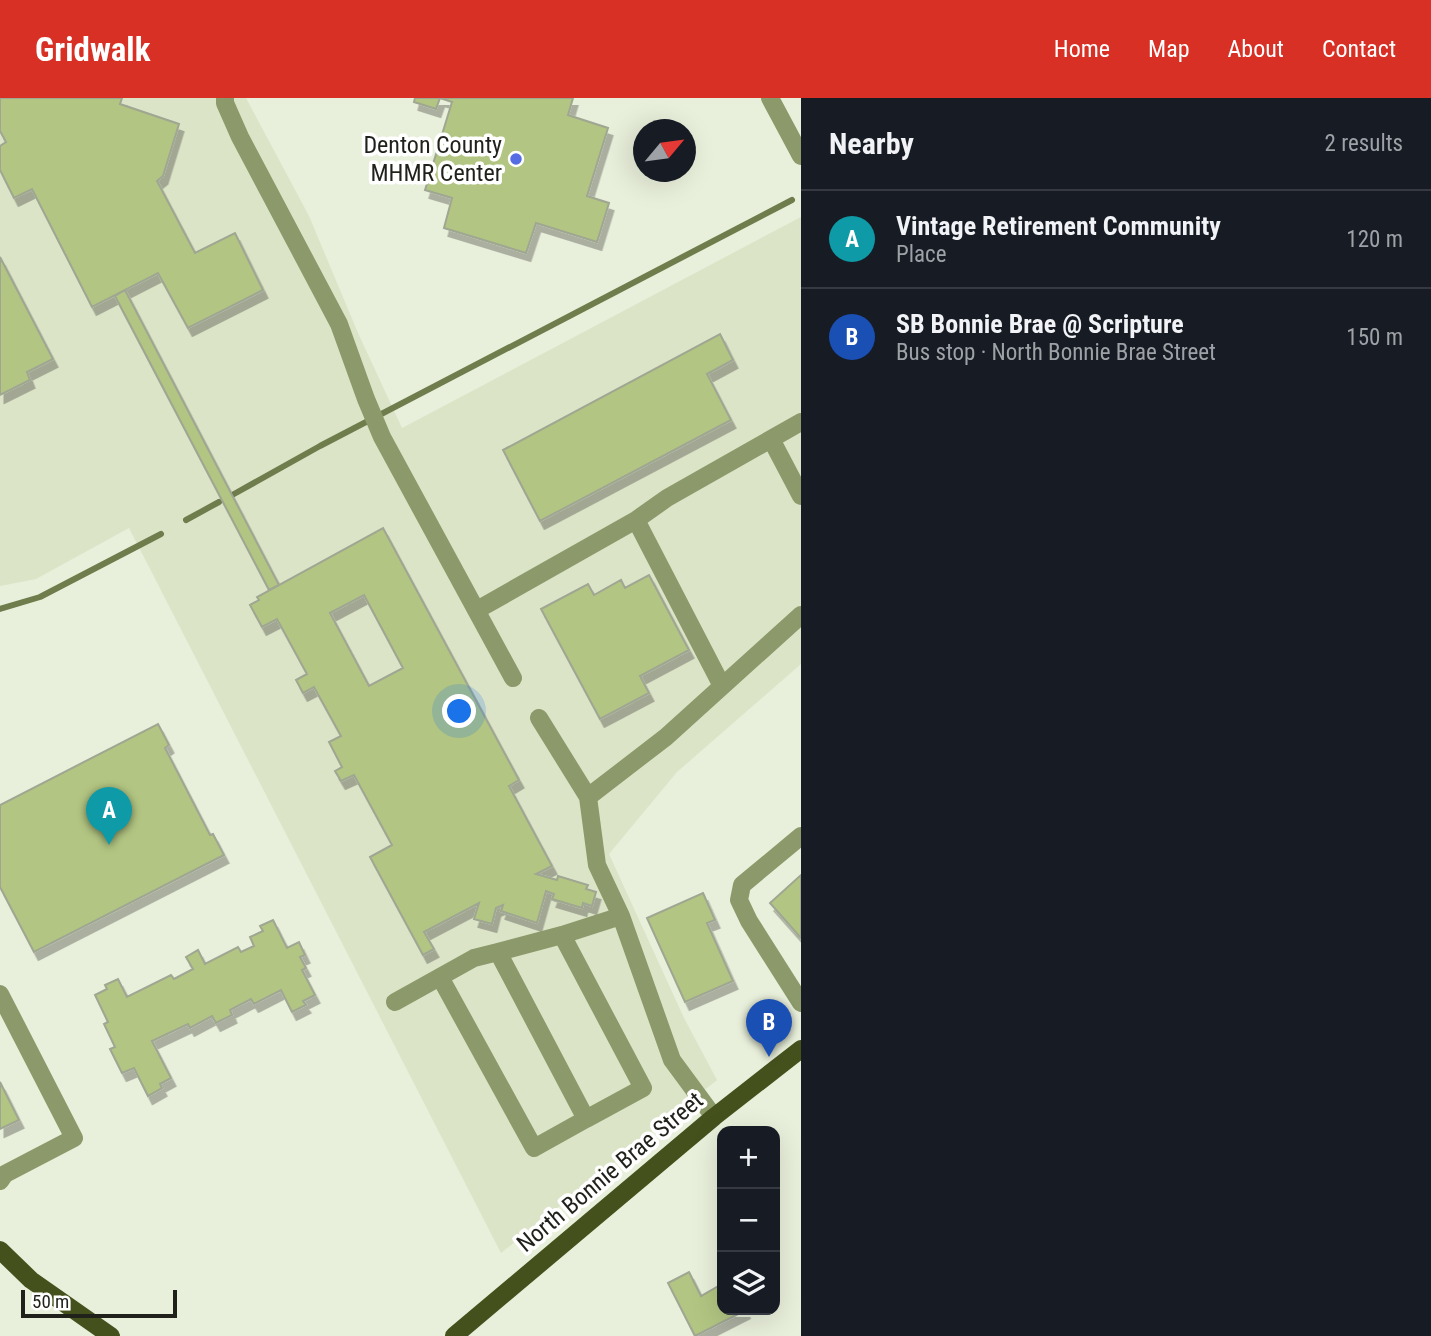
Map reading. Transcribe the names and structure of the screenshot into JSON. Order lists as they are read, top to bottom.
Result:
{
  "streets": {
    "main road": ["North Bonnie Brae Street"]
  },
  "places": ["Denton County MHMR Center"],
  "scale_bar": "50 m",
  "north": "top right",
  "page": {
    "header": "Gridwalk",
    "nav": [
      "Home",
      "Map",
      "About",
      "Contact"
    ],
    "heading": ["Nearby", "2 results"],
    "list": [
      {
        "mark": "A",
        "name": "Vintage Retirement Community",
        "note": "Place",
        "value": "120 m"
      },
      {
        "mark": "B",
        "name": "SB Bonnie Brae @ Scripture",
        "note": "Bus stop · North Bonnie Brae Street",
        "value": "150 m"
      }
    ],
    "pins": ["A", "B"],
    "map_buttons": ["+", "−"],
    "scale": "50 m"
  }
}
